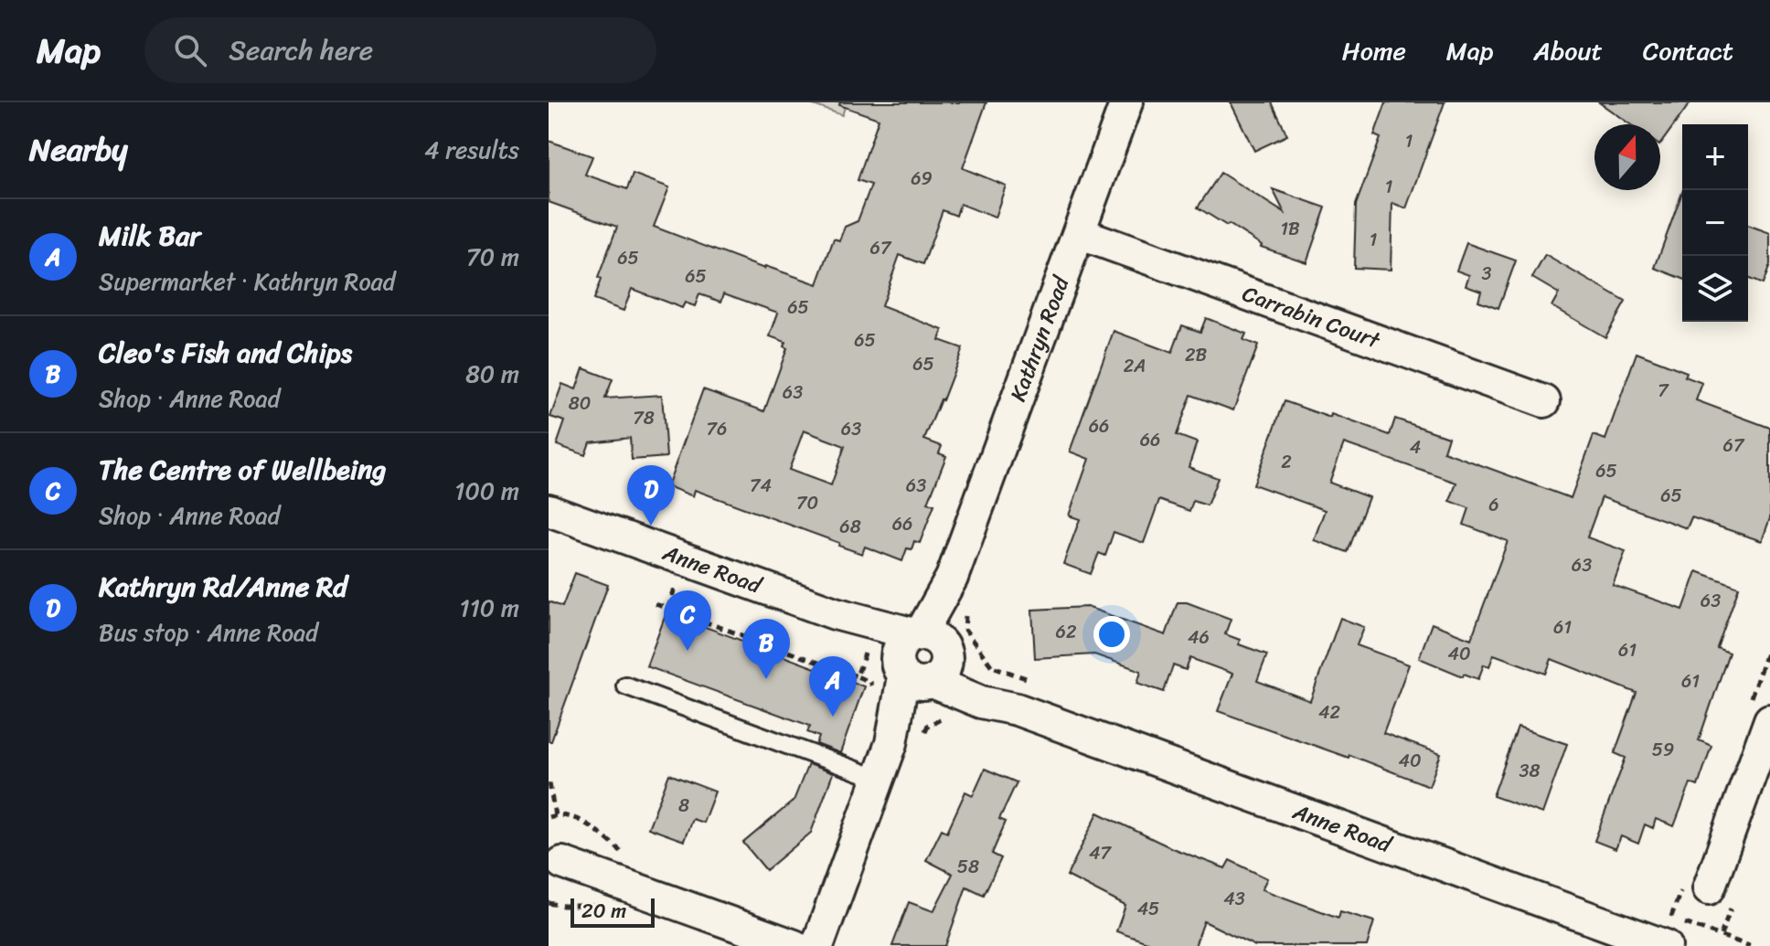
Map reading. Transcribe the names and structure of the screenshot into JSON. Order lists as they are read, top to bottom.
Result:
{
  "streets": {
    "street": ["Carrabin Court", "Kathryn Road", "Anne Road"]
  },
  "crossings": [
    ["Carrabin Court", "Kathryn Road"],
    ["Kathryn Road", "Anne Road"]
  ],
  "house_numbers": [
    "1",
    "69",
    "1",
    "1B",
    "1",
    "67",
    "65",
    "3",
    "65",
    "65",
    "65",
    "2B",
    "65",
    "2A",
    "7",
    "63",
    "80",
    "78",
    "66",
    "76",
    "63",
    "66",
    "67",
    "4",
    "2",
    "65",
    "74",
    "63",
    "65",
    "70",
    "6",
    "66",
    "68",
    "63",
    "63",
    "61",
    "62",
    "46",
    "61",
    "40",
    "61",
    "42",
    "59",
    "40",
    "38",
    "8",
    "47",
    "58",
    "43",
    "45"
  ],
  "scale_bar": "20 m",
  "north": "top",
  "page": {
    "header": "Map",
    "search": "Search here",
    "nav": [
      "Home",
      "Map",
      "About",
      "Contact"
    ],
    "heading": ["Nearby", "4 results"],
    "map_buttons": ["+", "−"],
    "list": [
      {
        "mark": "A",
        "name": "Milk Bar",
        "note": "Supermarket · Kathryn Road",
        "value": "70 m"
      },
      {
        "mark": "B",
        "name": "Cleo's Fish and Chips",
        "note": "Shop · Anne Road",
        "value": "80 m"
      },
      {
        "mark": "C",
        "name": "The Centre of Wellbeing",
        "note": "Shop · Anne Road",
        "value": "100 m"
      },
      {
        "mark": "D",
        "name": "Kathryn Rd/Anne Rd",
        "note": "Bus stop · Anne Road",
        "value": "110 m"
      }
    ],
    "pins": [
      "D",
      "C",
      "B",
      "A"
    ],
    "scale": "20 m"
  }
}
